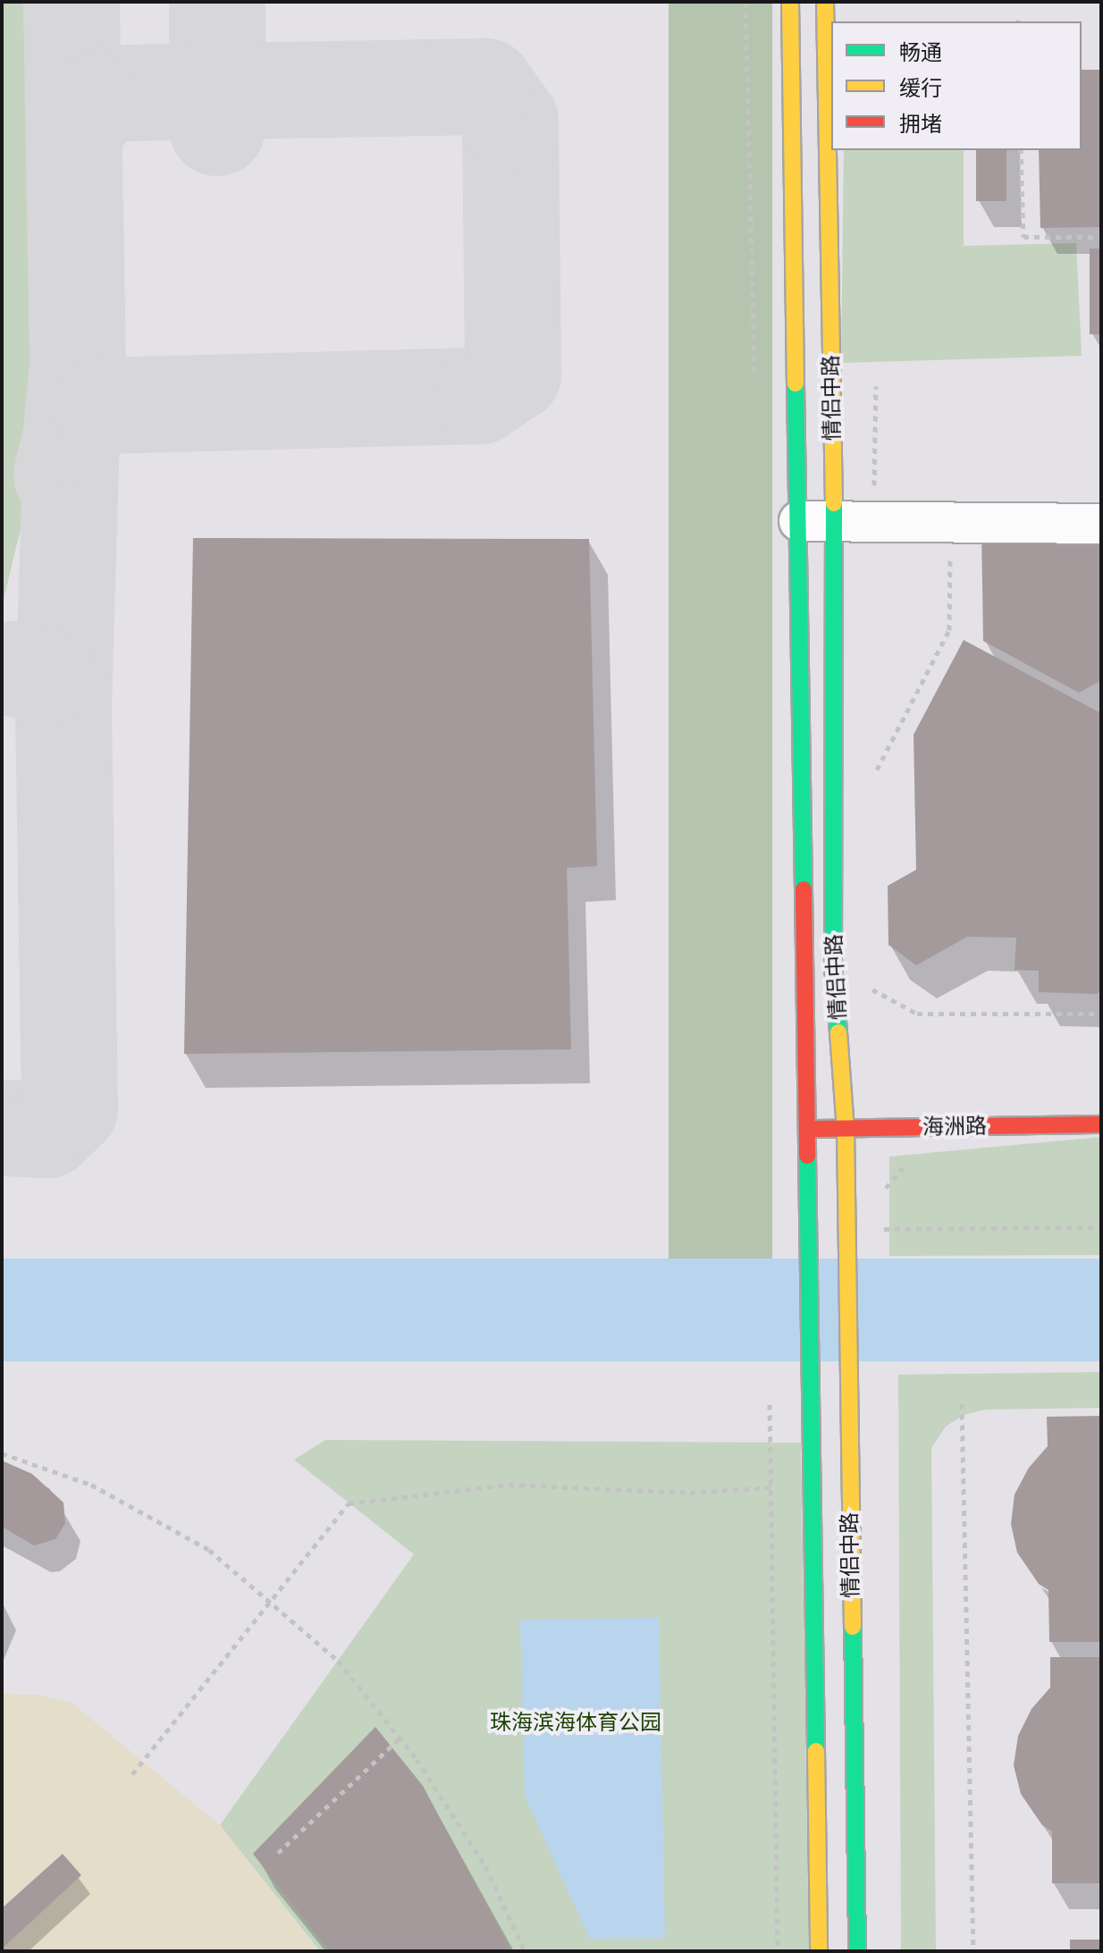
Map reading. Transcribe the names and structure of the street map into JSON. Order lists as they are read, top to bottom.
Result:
{
  "streets": {
    "main road": ["情侣中路", "海洲路"]
  },
  "crossings": [
    ["情侣中路", "海洲路"]
  ],
  "parks": ["珠海滨海体育公园"],
  "legend": ["畅通", "缓行", "拥堵"]
}
